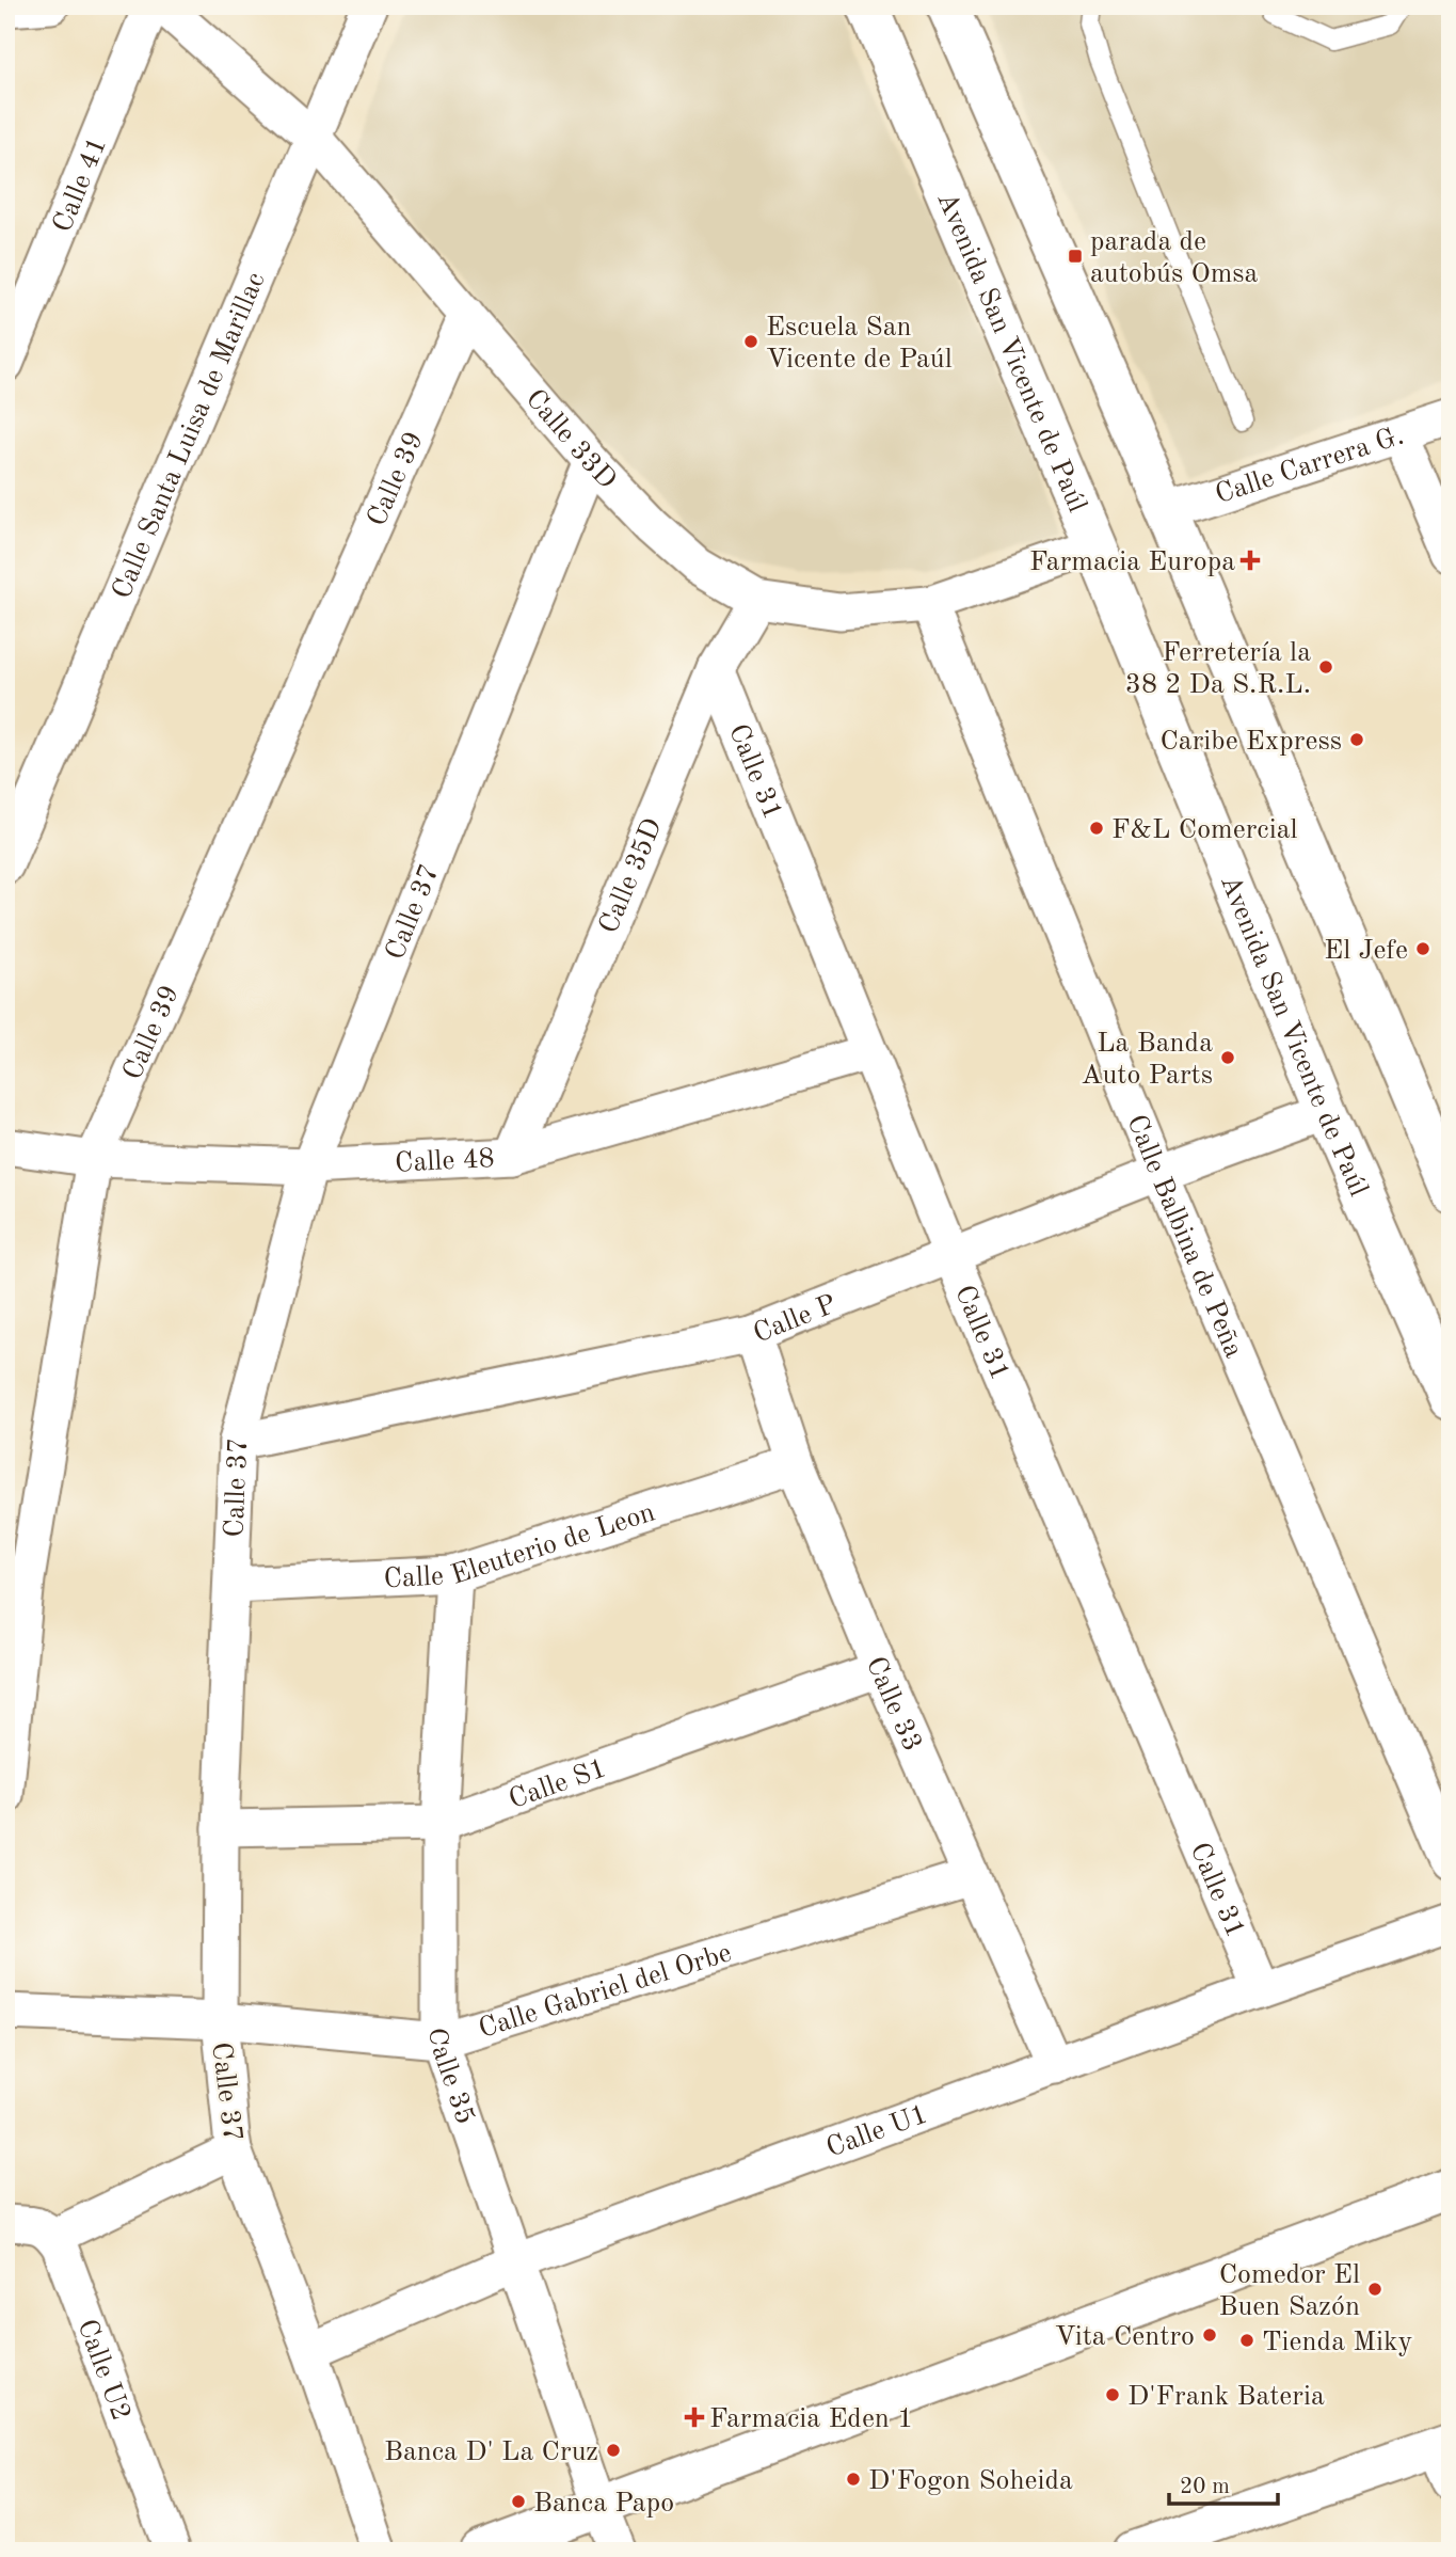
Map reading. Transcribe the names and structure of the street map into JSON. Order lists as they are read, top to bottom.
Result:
{
  "streets": {
    "main road": ["Avenida San Vicente de Paúl"],
    "street": [
      "Calle 41",
      "Calle Santa Luisa de Marillac",
      "Calle 33D",
      "Calle Carrera G.",
      "Calle 39",
      "Calle 31",
      "Calle 35D",
      "Calle 37",
      "Calle 48",
      "Calle Balbina de Peña",
      "Calle P",
      "Calle Eleuterio de Leon",
      "Calle 33",
      "Calle S1",
      "Calle Gabriel del Orbe",
      "Calle 35",
      "Calle U1",
      "Calle U2"
    ]
  },
  "crossings": [
    ["Avenida San Vicente de Paúl", "Calle 33D"],
    ["Avenida San Vicente de Paúl", "Calle P"],
    ["Calle Santa Luisa de Marillac", "Calle 33D"],
    ["Calle 33D", "Calle 39"],
    ["Calle 33D", "Calle 35D"],
    ["Calle 33D", "Calle 37"],
    ["Calle 33D", "Calle Balbina de Peña"],
    ["Calle 39", "Calle 48"],
    ["Calle 31", "Calle 35D"],
    ["Calle 31", "Calle 48"],
    ["Calle 31", "Calle P"],
    ["Calle 31", "Calle U1"],
    ["Calle 35D", "Calle 48"],
    ["Calle 37", "Calle 48"],
    ["Calle 37", "Calle P"],
    ["Calle 37", "Calle Eleuterio de Leon"],
    ["Calle 37", "Calle S1"],
    ["Calle 37", "Calle Gabriel del Orbe"],
    ["Calle 37", "Calle U1"],
    ["Calle Balbina de Peña", "Calle P"],
    ["Calle P", "Calle 33"],
    ["Calle Eleuterio de Leon", "Calle 33"],
    ["Calle Eleuterio de Leon", "Calle 35"],
    ["Calle 33", "Calle S1"],
    ["Calle 33", "Calle Gabriel del Orbe"],
    ["Calle 33", "Calle U1"],
    ["Calle S1", "Calle 35"],
    ["Calle Gabriel del Orbe", "Calle 35"],
    ["Calle 35", "Calle U1"]
  ],
  "places": {
    "transit": ["parada de autobús Omsa"],
    "other": [
      "Escuela San Vicente de Paúl",
      "Ferretería la 38 2 Da S.R.L.",
      "Caribe Express",
      "F&L Comercial",
      "El Jefe",
      "La Banda Auto Parts",
      "Comedor El Buen Sazón",
      "Vita Centro",
      "Tienda Miky",
      "D'Frank Bateria",
      "Banca D' La Cruz",
      "D'Fogon Soheida",
      "Banca Papo"
    ],
    "health": ["Farmacia Europa", "Farmacia Eden 1"]
  },
  "scale_bar": "20 m"
}
